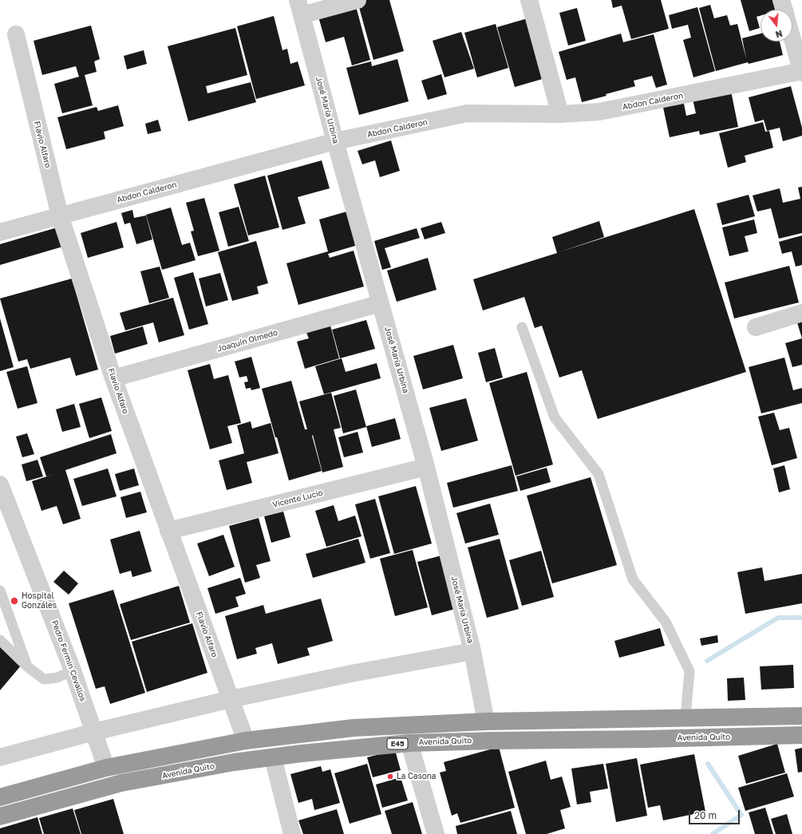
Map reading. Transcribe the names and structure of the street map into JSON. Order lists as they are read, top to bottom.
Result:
{
  "streets": {
    "highway": ["Avenida Quito", "E45"],
    "street": [
      "Abdon Calderon",
      "José María Urbina",
      "Flavio Alfaro",
      "Joaquín Olmedo",
      "Vicente Lucio",
      "Pedro Fermin Cevallos"
    ]
  },
  "crossings": [
    ["Abdon Calderon", "José María Urbina"],
    ["Abdon Calderon", "Flavio Alfaro"],
    ["José María Urbina", "Joaquín Olmedo"],
    ["José María Urbina", "Vicente Lucio"],
    ["Flavio Alfaro", "Joaquín Olmedo"],
    ["Flavio Alfaro", "Vicente Lucio"]
  ],
  "places": ["Hospital Gonzáles", "La Casona"],
  "scale_bar": "20 m",
  "north": "bottom"
}
